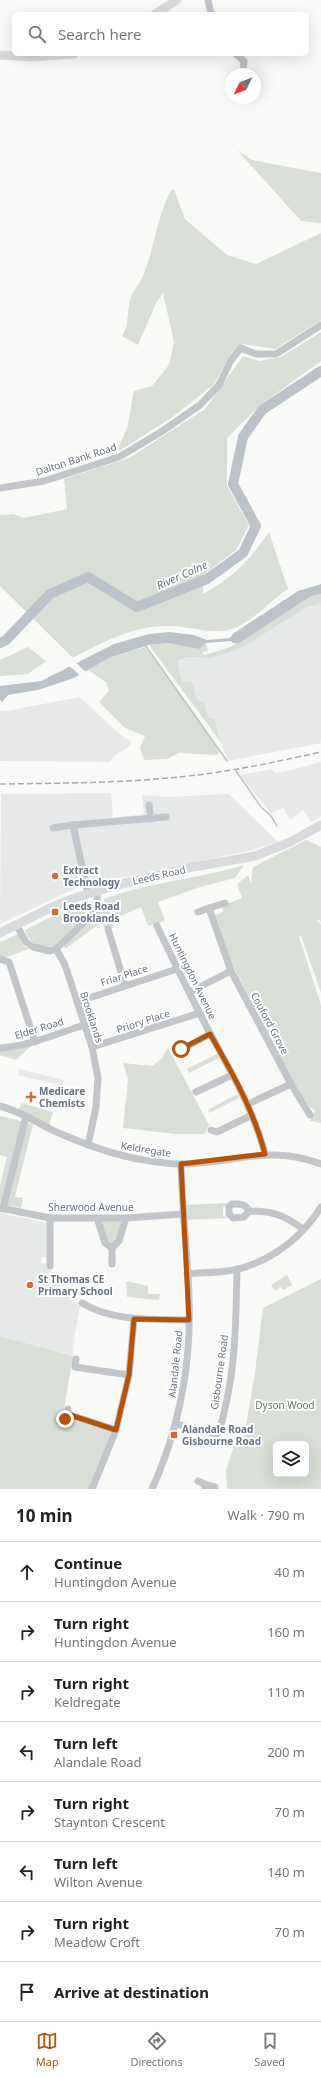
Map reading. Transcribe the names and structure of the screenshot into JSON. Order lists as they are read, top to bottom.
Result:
{
  "streets": {
    "main road": ["Leeds Road"],
    "street": [
      "Dalton Bank Road",
      "Friar Place",
      "Huntingdon Avenue",
      "Brooklands",
      "Priory Place",
      "Couford Grove",
      "Elder Road",
      "Keldregate",
      "Sherwood Avenue",
      "Alandale Road",
      "Gisbourne Road"
    ]
  },
  "crossings": [
    ["Friar Place", "Huntingdon Avenue"],
    ["Friar Place", "Brooklands"],
    ["Huntingdon Avenue", "Priory Place"],
    ["Huntingdon Avenue", "Keldregate"],
    ["Brooklands", "Priory Place"],
    ["Brooklands", "Elder Road"],
    ["Brooklands", "Keldregate"],
    ["Keldregate", "Alandale Road"],
    ["Sherwood Avenue", "Alandale Road"],
    ["Alandale Road", "Gisbourne Road"]
  ],
  "water": ["River Colne"],
  "parks": ["Dyson Wood"],
  "places": {
    "other": ["Extract Technology", "St Thomas CE Primary School"],
    "transit": ["Leeds Road Brooklands", "Alandale Road Gisbourne Road"],
    "health": ["Medicare Chemists"]
  },
  "north": "bottom left",
  "page": {
    "search": "Search here",
    "heading": ["10 min", "Walk · 790 m"],
    "list": [
      ["Continue", "Huntingdon Avenue", "40 m"],
      ["Turn right", "Huntingdon Avenue", "160 m"],
      ["Turn right", "Keldregate", "110 m"],
      ["Turn left", "Alandale Road", "200 m"],
      ["Turn right", "Staynton Crescent", "70 m"],
      ["Turn left", "Wilton Avenue", "140 m"],
      ["Turn right", "Meadow Croft", "70 m"],
      "Arrive at destination"
    ],
    "nav": ["Map", "Directions", "Saved"]
  }
}
